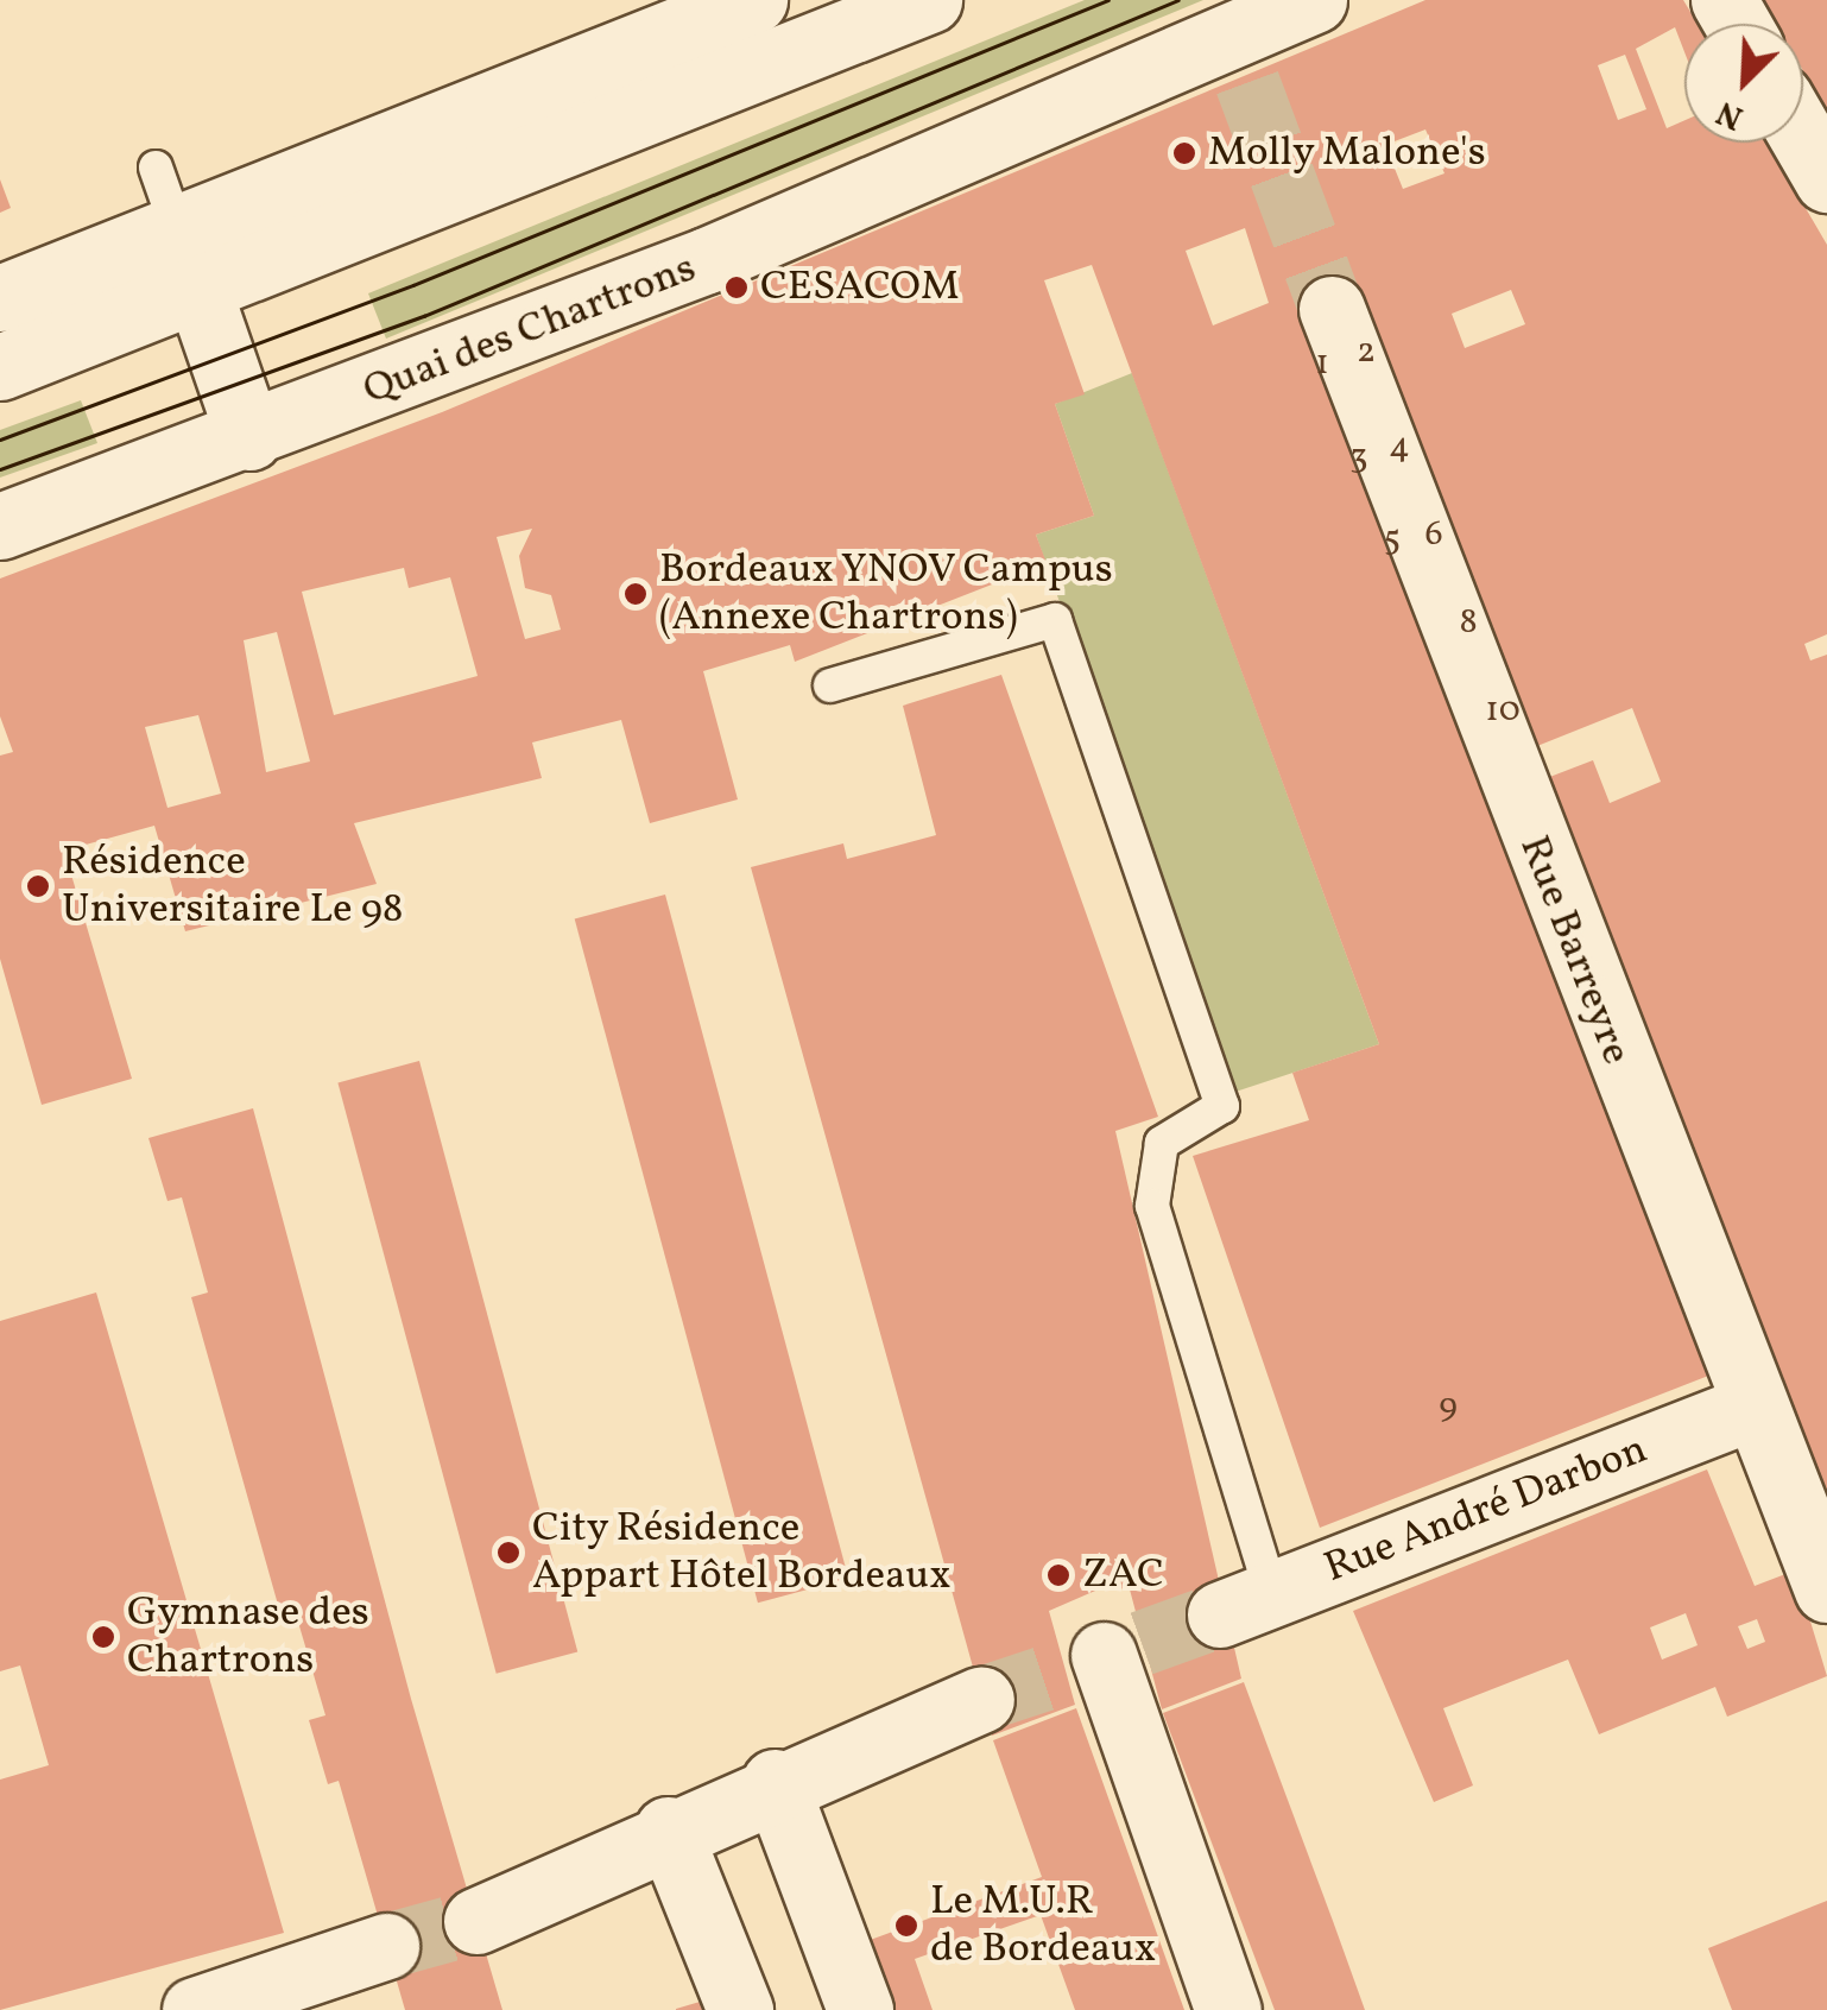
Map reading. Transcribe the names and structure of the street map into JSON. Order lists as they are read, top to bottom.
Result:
{
  "streets": {
    "street": ["Quai des Chartrons", "Rue Barreyre", "Rue André Darbon"]
  },
  "crossings": [
    ["Rue Barreyre", "Rue André Darbon"]
  ],
  "places": [
    "Molly Malone's",
    "CESACOM",
    "Bordeaux YNOV Campus (Annexe Chartrons)",
    "Résidence Universitaire Le 98",
    "City Résidence Appart Hôtel Bordeaux",
    "ZAC",
    "Gymnase des Chartrons",
    "Le M.U.R de Bordeaux"
  ],
  "house_numbers": [
    "2",
    "1",
    "4",
    "3",
    "6",
    "5",
    "8",
    "10",
    "9"
  ],
  "north": "bottom left"
}
